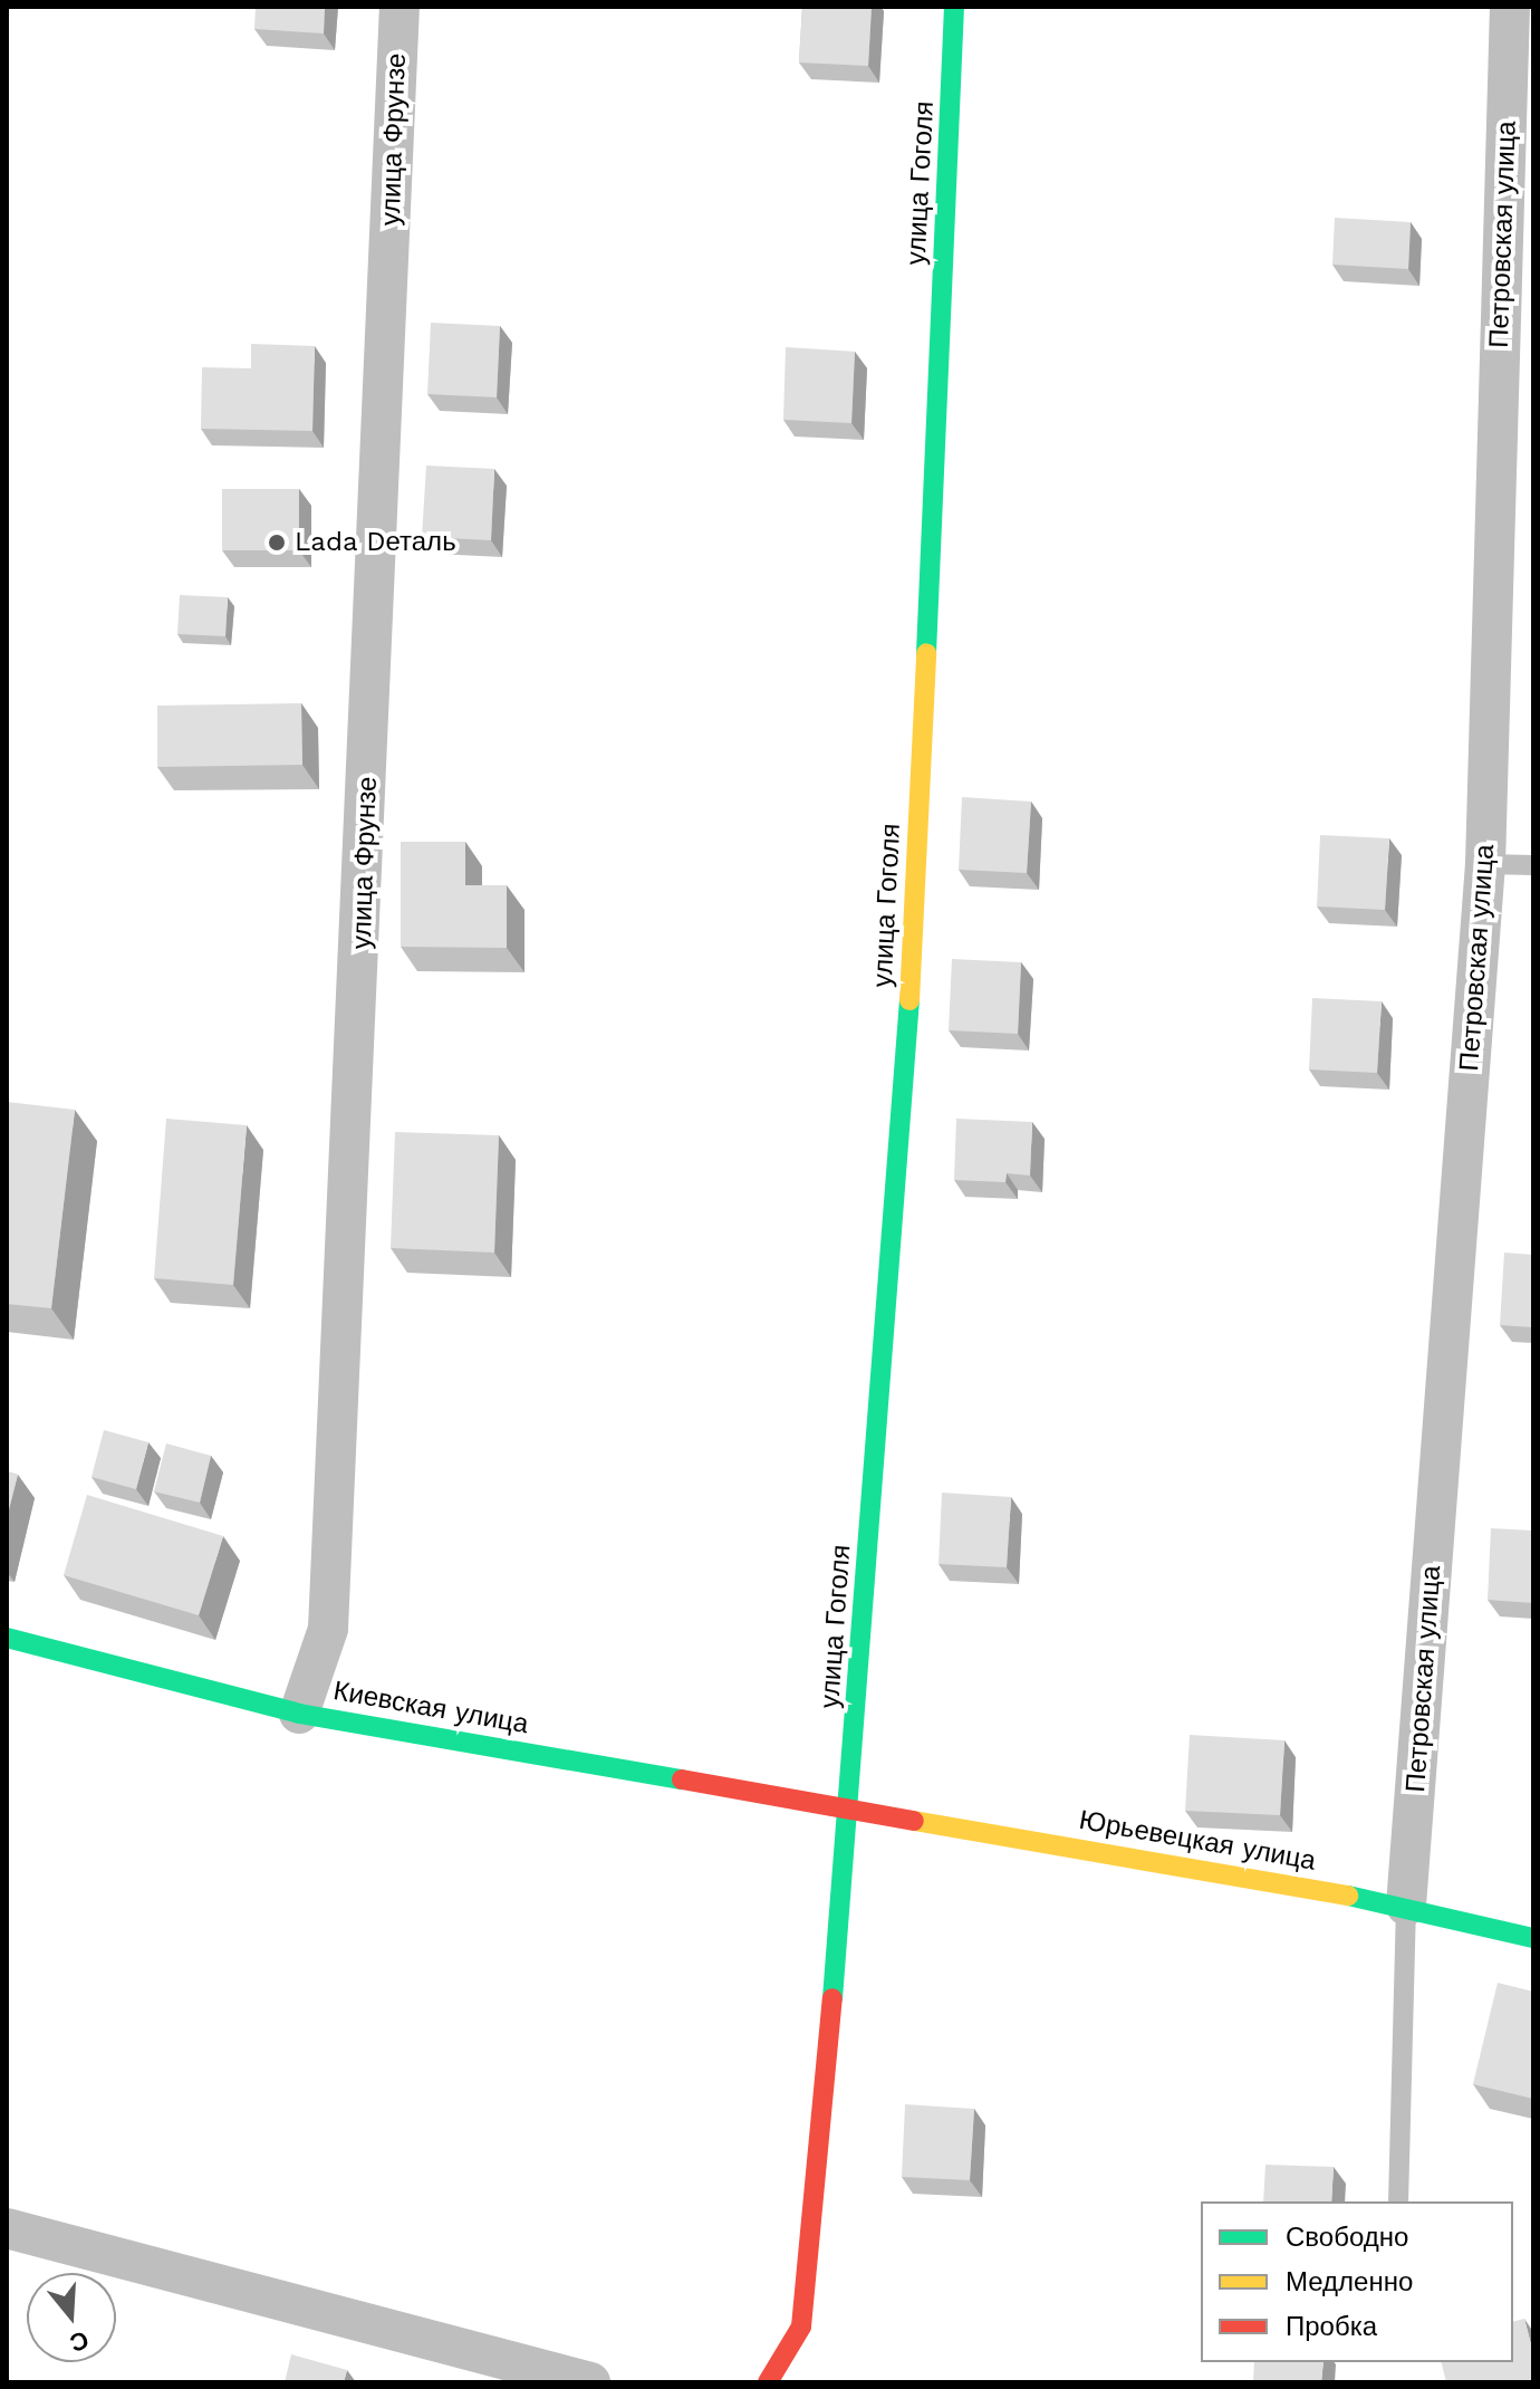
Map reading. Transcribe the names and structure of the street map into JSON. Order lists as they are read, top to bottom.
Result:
{
  "streets": {
    "street": [
      "улица Фрунзе",
      "улица Гоголя",
      "Петровская улица",
      "Киевская улица",
      "Юрьевецкая улица"
    ]
  },
  "crossings": [
    ["улица Фрунзе", "Киевская улица"],
    ["улица Гоголя", "Киевская улица"],
    ["улица Гоголя", "Юрьевецкая улица"],
    ["Петровская улица", "Юрьевецкая улица"],
    ["Киевская улица", "Юрьевецкая улица"]
  ],
  "places": ["Lada Dеталь"],
  "legend": ["Свободно", "Медленно", "Пробка"],
  "north": "bottom"
}
